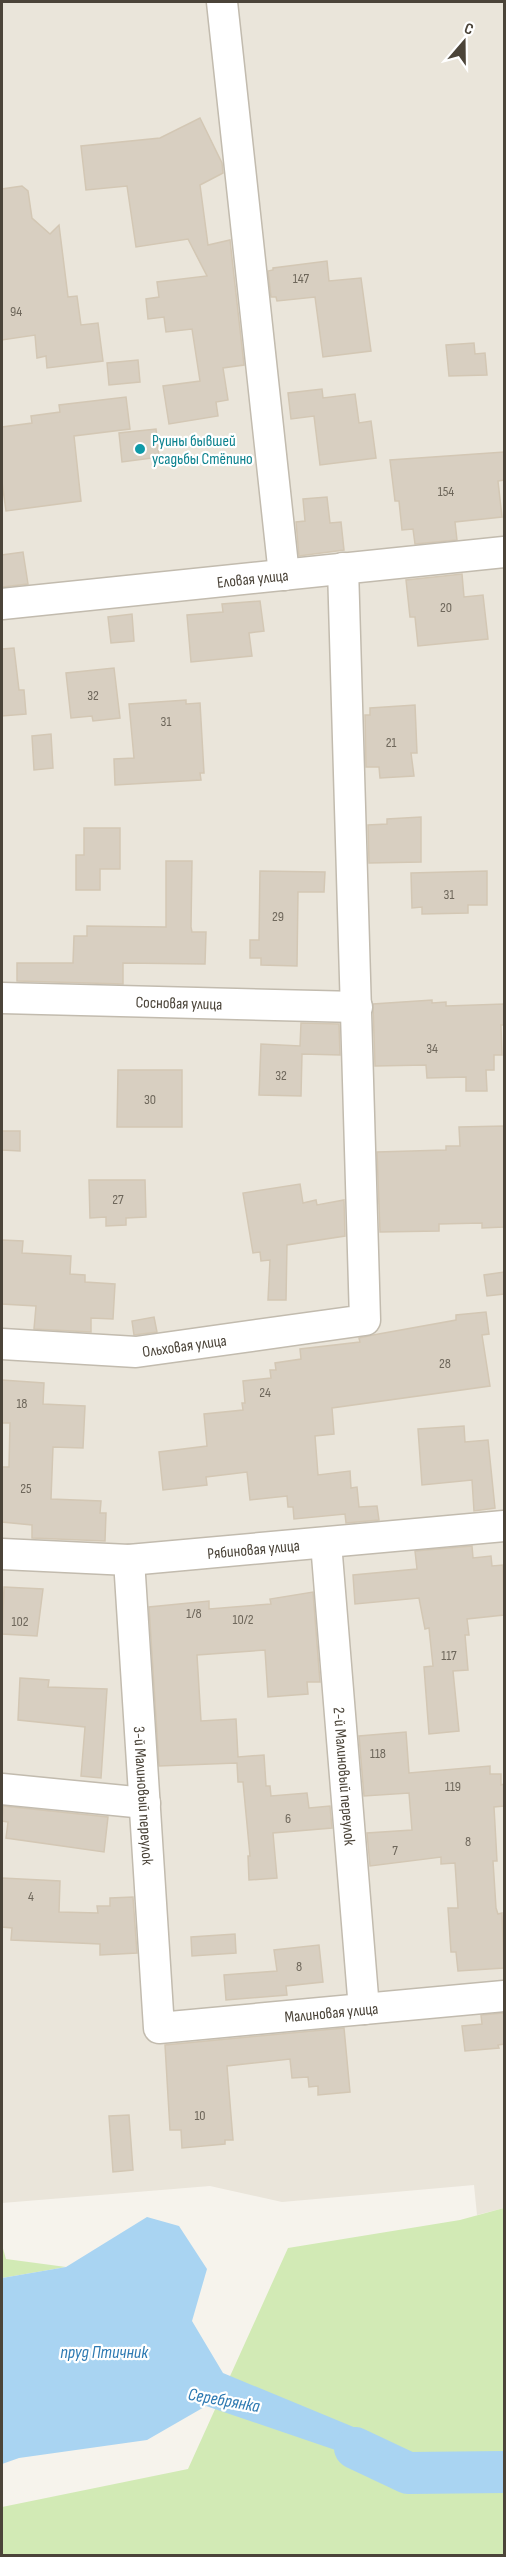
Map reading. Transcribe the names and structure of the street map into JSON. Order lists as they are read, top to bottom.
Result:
{
  "streets": {
    "street": [
      "Еловая улица",
      "Сосновая улица",
      "Ольховая улица",
      "Рябиновая улица",
      "2-й Малиновый переулок",
      "3-й Малиновый переулок",
      "Малиновая улица"
    ]
  },
  "crossings": [
    ["Сосновая улица", "Ольховая улица"],
    ["Рябиновая улица", "2-й Малиновый переулок"],
    ["Рябиновая улица", "3-й Малиновый переулок"],
    ["2-й Малиновый переулок", "Малиновая улица"],
    ["3-й Малиновый переулок", "Малиновая улица"]
  ],
  "water": ["пруд Птичник", "Серебрянка"],
  "places": ["Руины бывшей усадьбы Стёпино"],
  "house_numbers": [
    "147",
    "94",
    "154",
    "20",
    "32",
    "31",
    "21",
    "31",
    "29",
    "34",
    "32",
    "30",
    "27",
    "28",
    "24",
    "18",
    "25",
    "1/8",
    "10/2",
    "102",
    "117",
    "118",
    "119",
    "6",
    "8",
    "7",
    "4",
    "8",
    "10"
  ],
  "north": "top"
}
